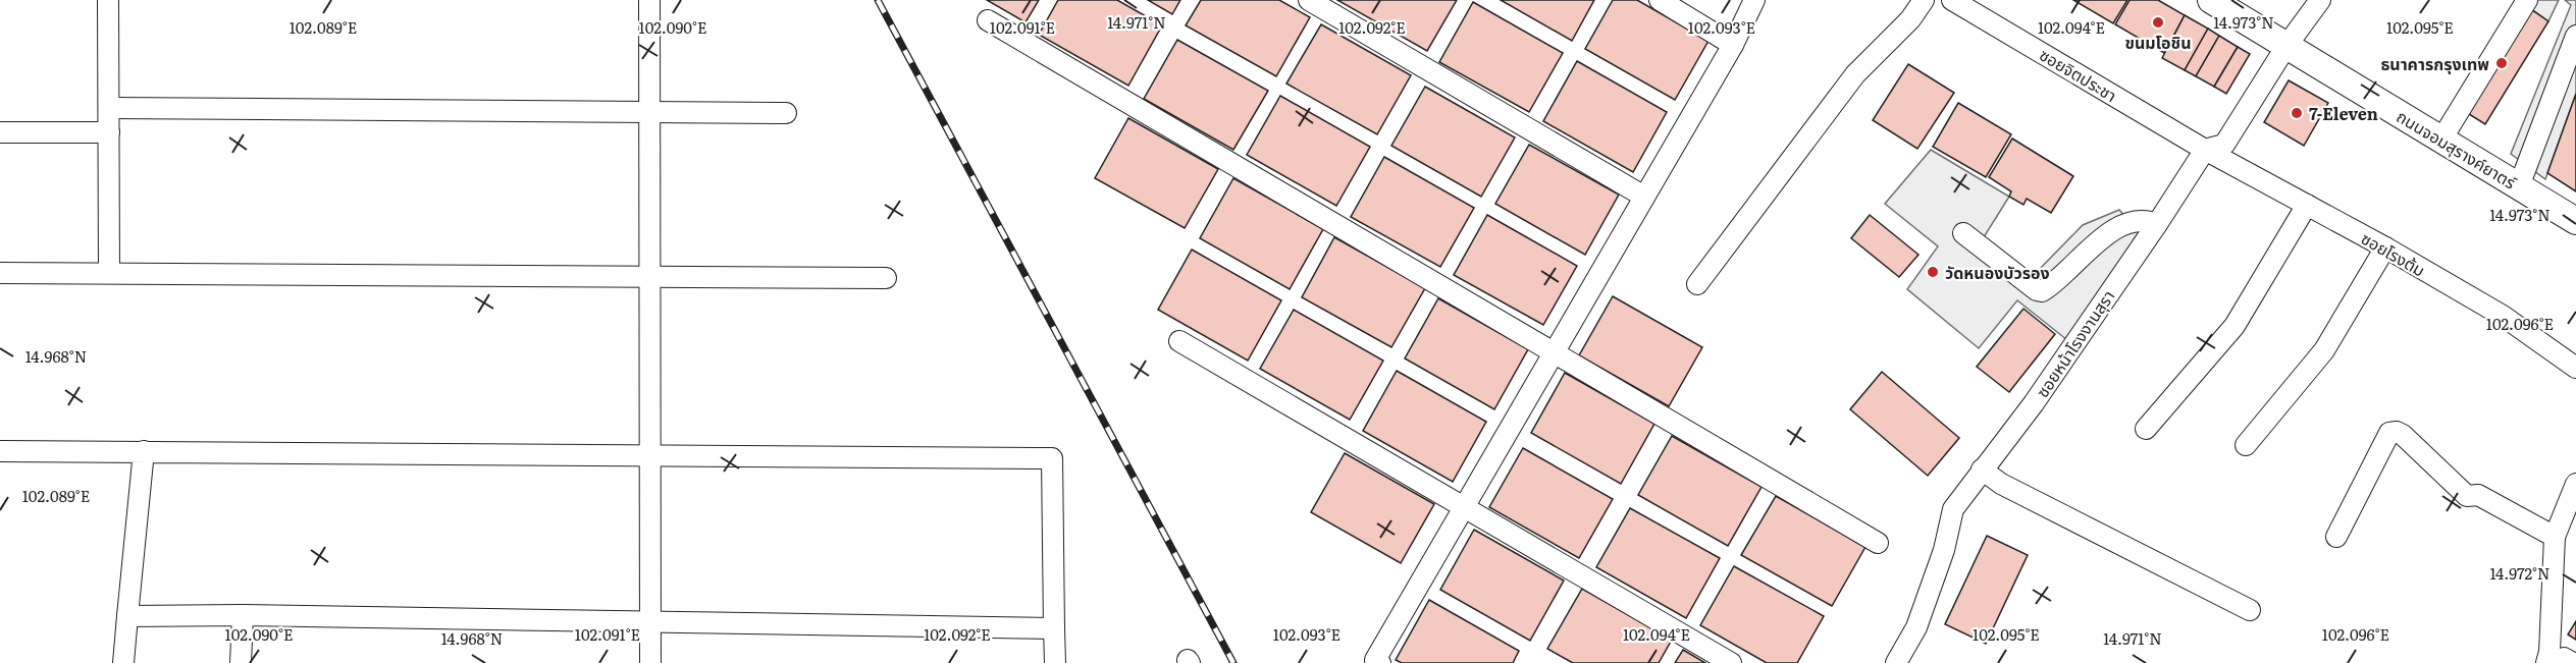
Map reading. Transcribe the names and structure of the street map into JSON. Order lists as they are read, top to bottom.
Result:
{
  "streets": {
    "main road": ["ถนนจอมสุรางค์ยาตร์"],
    "street": ["ซอยจิตประชา", "ซอยโรงต้ม", "ซอยหน้าโรงงานสุรา"]
  },
  "crossings": [
    ["ซอยจิตประชา", "ซอยโรงต้ม"],
    ["ซอยจิตประชา", "ซอยหน้าโรงงานสุรา"],
    ["ถนนจอมสุรางค์ยาตร์", "ซอยหน้าโรงงานสุรา"],
    ["ซอยโรงต้ม", "ซอยหน้าโรงงานสุรา"]
  ],
  "places": [
    "ขนมโอชิน",
    "ธนาคารกรุงเทพ",
    "7-Eleven",
    "วัดหนองบัวรอง"
  ],
  "coordinates": [
    "14.971°N",
    "14.973°N",
    "102.089°E",
    "102.090°E",
    "102.091°E",
    "102.092°E",
    "102.093°E",
    "102.094°E",
    "102.095°E",
    "102.096°E",
    "14.968°N",
    "14.972°N"
  ]
}
